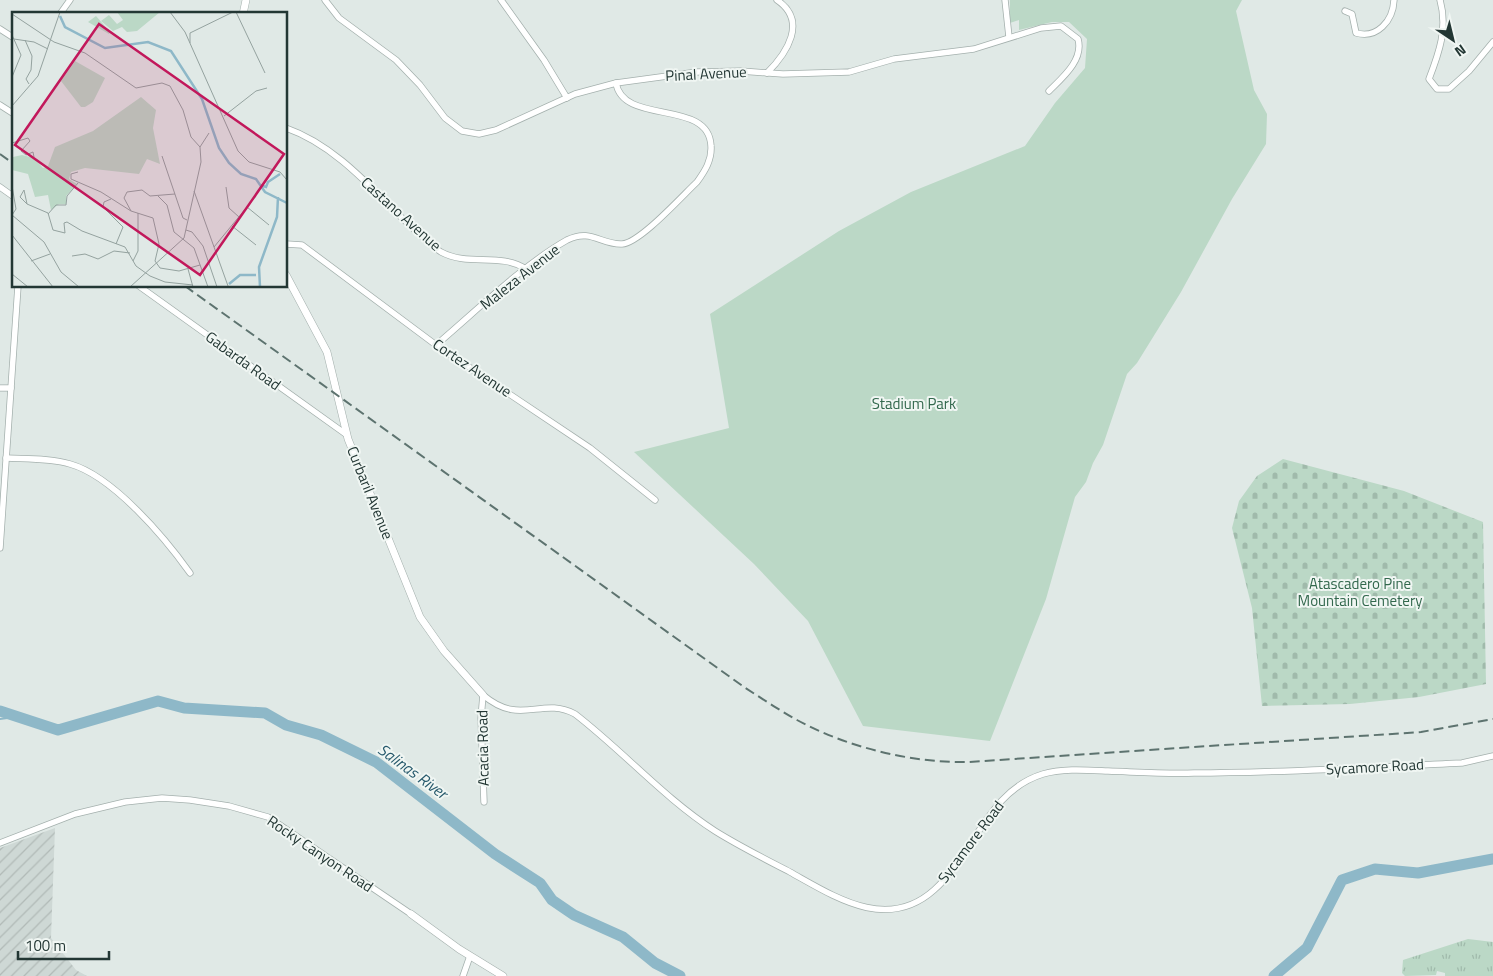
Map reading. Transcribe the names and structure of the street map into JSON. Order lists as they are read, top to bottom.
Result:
{
  "streets": {
    "street": [
      "Pinal Avenue",
      "Castano Avenue",
      "Maleza Avenue",
      "Gabarda Road",
      "Cortez Avenue",
      "Curbaril Avenue",
      "Acacia Road",
      "Sycamore Road",
      "Rocky Canyon Road"
    ]
  },
  "crossings": [
    ["Pinal Avenue", "Maleza Avenue"],
    ["Castano Avenue", "Maleza Avenue"],
    ["Maleza Avenue", "Cortez Avenue"],
    ["Gabarda Road", "Curbaril Avenue"],
    ["Curbaril Avenue", "Acacia Road"],
    ["Curbaril Avenue", "Sycamore Road"],
    ["Acacia Road", "Sycamore Road"]
  ],
  "water": ["Salinas River"],
  "parks": ["Stadium Park", "Atascadero Pine Mountain Cemetery"],
  "scale_bar": "100 m",
  "north": "bottom right"
}
